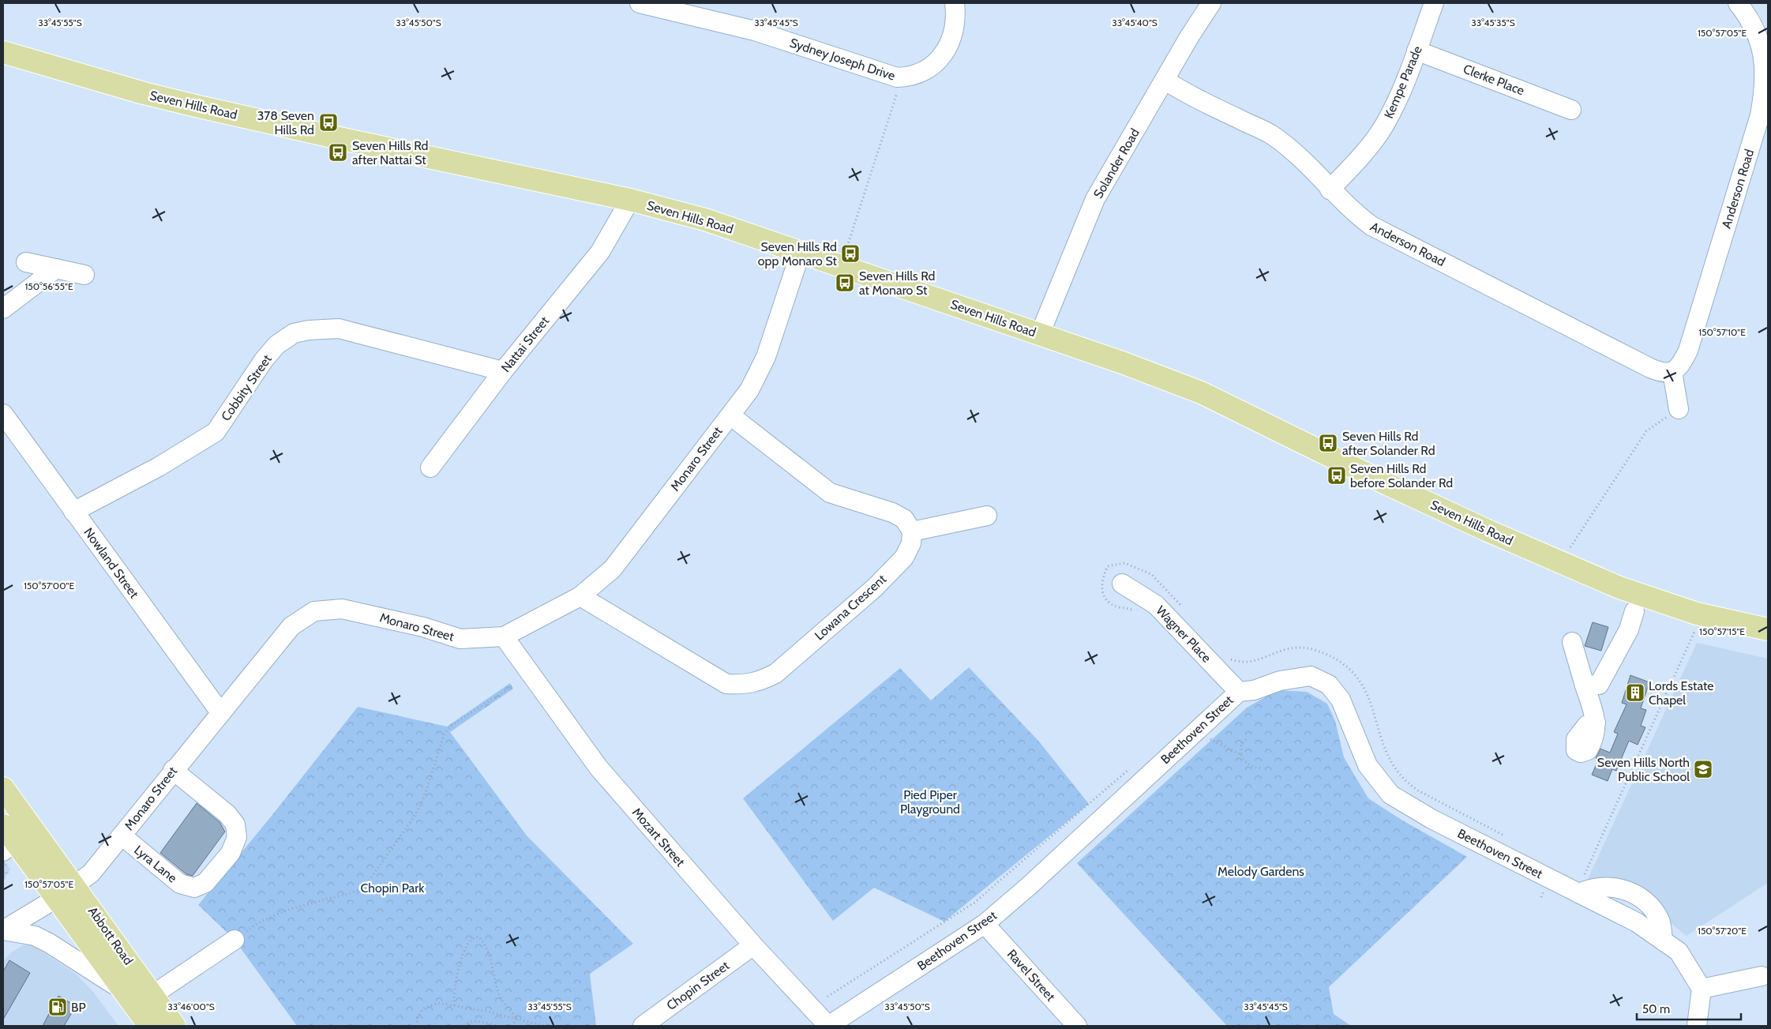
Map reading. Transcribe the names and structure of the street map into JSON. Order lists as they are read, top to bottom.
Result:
{
  "streets": {
    "main road": ["Seven Hills Road", "Abbott Road"],
    "street": [
      "Sydney Joseph Drive",
      "Clerke Place",
      "Kempe Parade",
      "Solander Road",
      "Anderson Road",
      "Nattai Street",
      "Cobbity Street",
      "Monaro Street",
      "Nowland Street",
      "Lowana Crescent",
      "Wagner Place",
      "Beethoven Street",
      "Mozart Street",
      "Lyra Lane",
      "Ravel Street",
      "Chopin Street"
    ]
  },
  "crossings": [
    ["Clerke Place", "Kempe Parade"],
    ["Kempe Parade", "Anderson Road"],
    ["Seven Hills Road", "Solander Road"],
    ["Seven Hills Road", "Nattai Street"],
    ["Seven Hills Road", "Monaro Street"],
    ["Solander Road", "Anderson Road"],
    ["Nattai Street", "Cobbity Street"],
    ["Cobbity Street", "Nowland Street"],
    ["Monaro Street", "Nowland Street"],
    ["Monaro Street", "Lowana Crescent"],
    ["Monaro Street", "Mozart Street"],
    ["Monaro Street", "Lyra Lane"],
    ["Monaro Street", "Abbott Road"],
    ["Wagner Place", "Beethoven Street"],
    ["Beethoven Street", "Mozart Street"],
    ["Beethoven Street", "Ravel Street"],
    ["Mozart Street", "Chopin Street"]
  ],
  "parks": ["Pied Piper Playground", "Melody Gardens", "Chopin Park"],
  "places": {
    "bus stop": [
      "378 Seven Hills Rd",
      "Seven Hills Rd after Nattai St",
      "Seven Hills Rd opp Monaro St",
      "Seven Hills Rd at Monaro St",
      "Seven Hills Rd after Solander Rd",
      "Seven Hills Rd before Solander Rd"
    ],
    "building": ["Lords Estate Chapel"],
    "school or university": ["Seven Hills North Public School"],
    "fuel station": ["BP"]
  },
  "scale_bar": "50 m",
  "coordinates": [
    "33°45'55\"S",
    "33°45'50\"S",
    "33°45'45\"S",
    "33°45'40\"S",
    "33°45'35\"S",
    "150°57'05\"E",
    "150°56'55\"E",
    "150°57'10\"E",
    "150°57'00\"E",
    "150°57'15\"E",
    "150°57'20\"E",
    "33°46'00\"S"
  ]
}
